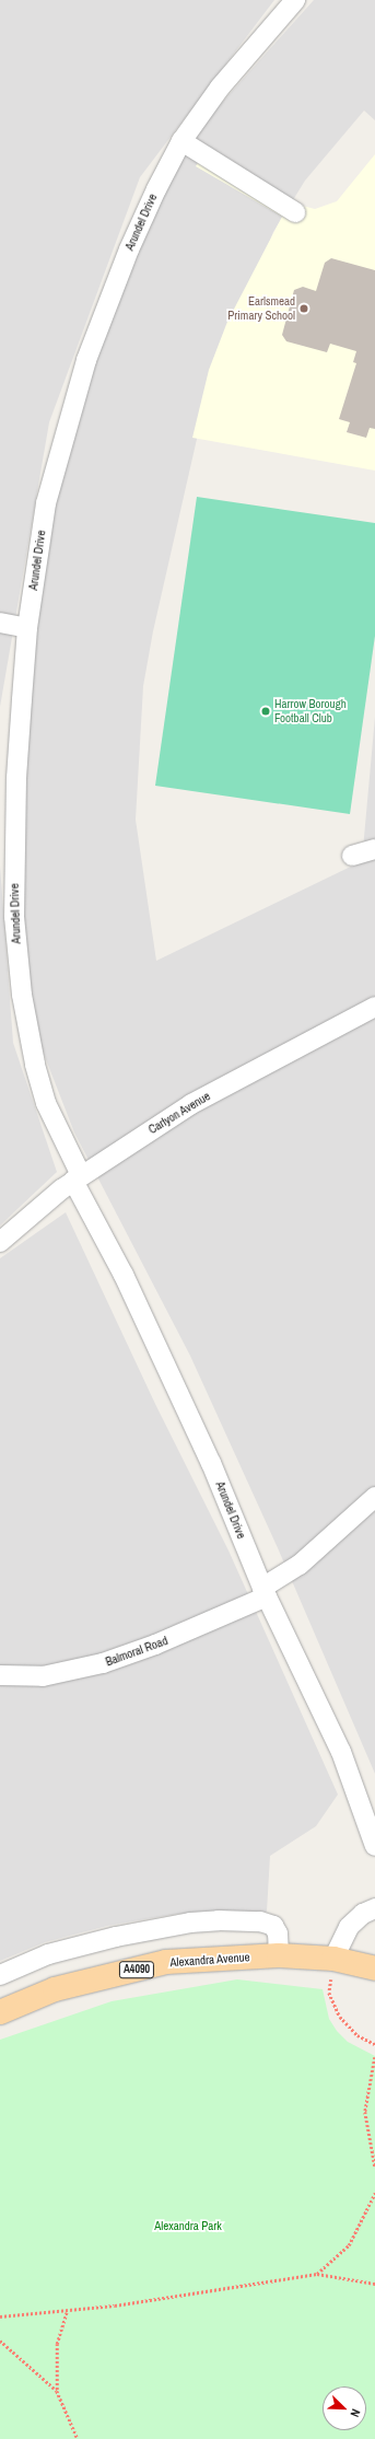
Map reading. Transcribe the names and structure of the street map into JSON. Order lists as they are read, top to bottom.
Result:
{
  "streets": {
    "main road": ["Alexandra Avenue", "A4090"],
    "street": ["Arundel Drive", "Carlyon Avenue", "Balmoral Road"]
  },
  "crossings": [
    ["Arundel Drive", "Carlyon Avenue"],
    ["Arundel Drive", "Balmoral Road"]
  ],
  "parks": ["Alexandra Park"],
  "places": ["Earlsmead Primary School", "Harrow Borough Football Club"],
  "north": "bottom right"
}
